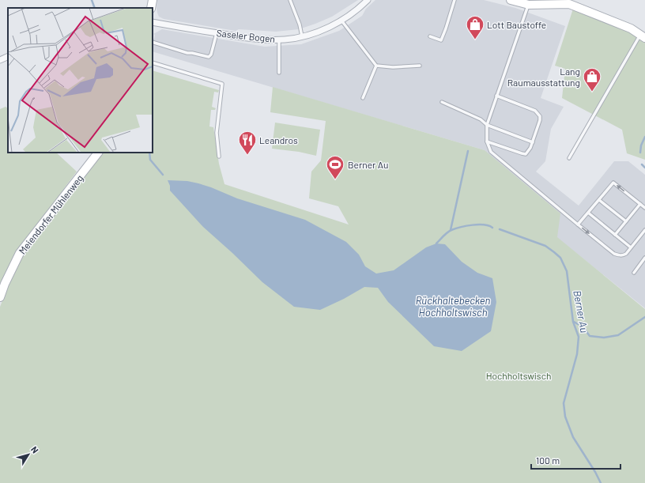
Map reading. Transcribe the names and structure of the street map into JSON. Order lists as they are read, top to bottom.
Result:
{
  "streets": {
    "street": ["Saseler Bogen", "Meiendorfer Mühlenweg"]
  },
  "water": ["Rückhaltebecken Hochholtswisch", "Berner Au"],
  "parks": ["Hochholtswisch"],
  "places": {
    "shop": ["Lott Baustoffe", "Lang Raumausstattung"],
    "restaurant": ["Leandros"],
    "sports": ["Berner Au"]
  },
  "scale_bar": "100 m",
  "north": "top right"
}
